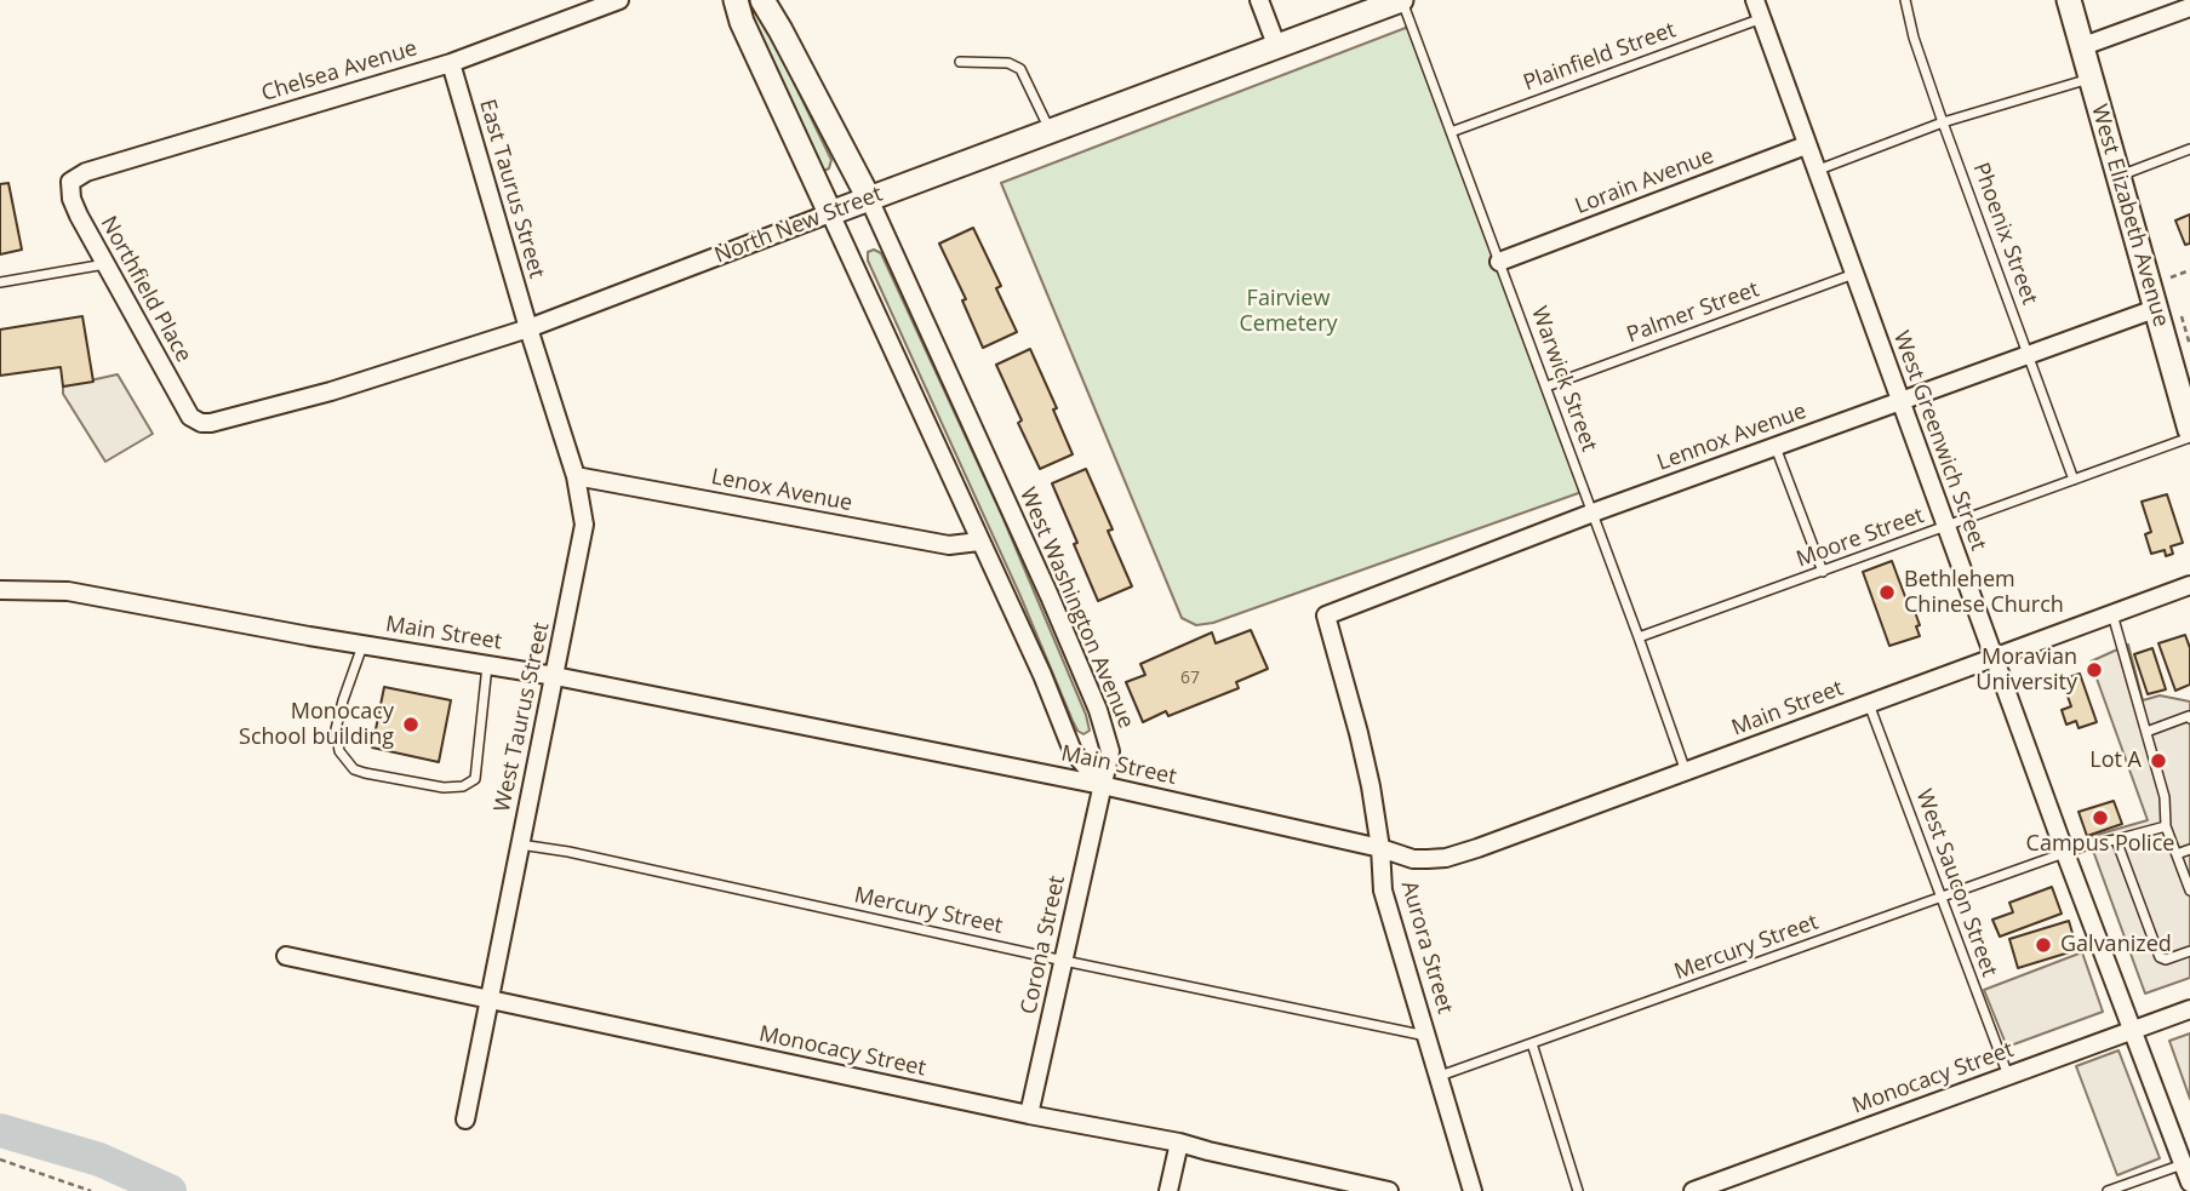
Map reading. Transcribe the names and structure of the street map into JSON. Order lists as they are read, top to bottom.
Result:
{
  "streets": {
    "street": [
      "Chelsea Avenue",
      "Lorain Avenue",
      "East Taurus Street",
      "West Elizabeth Avenue",
      "North New Street",
      "Northfield Place",
      "Lennox Avenue",
      "West Greenwich Street",
      "Lenox Avenue",
      "West Washington Avenue",
      "Main Street",
      "West Taurus Street",
      "Corona Street",
      "Aurora Street",
      "Monocacy Street"
    ],
    "lane": [
      "Plainfield Street",
      "Phoenix Street",
      "Palmer Street",
      "Warwick Street",
      "Moore Street",
      "West Saucon Street",
      "Mercury Street"
    ]
  },
  "crossings": [
    ["Plainfield Street", "Warwick Street"],
    ["Plainfield Street", "West Greenwich Street"],
    ["Chelsea Avenue", "East Taurus Street"],
    ["Chelsea Avenue", "Northfield Place"],
    ["Lorain Avenue", "Warwick Street"],
    ["Lorain Avenue", "West Greenwich Street"],
    ["East Taurus Street", "North New Street"],
    ["East Taurus Street", "West Taurus Street"],
    ["West Elizabeth Avenue", "Lennox Avenue"],
    ["North New Street", "Northfield Place"],
    ["North New Street", "Warwick Street"],
    ["North New Street", "West Washington Avenue"],
    ["North New Street", "West Taurus Street"],
    ["Phoenix Street", "Lennox Avenue"],
    ["Phoenix Street", "Moore Street"],
    ["Palmer Street", "Warwick Street"],
    ["Palmer Street", "West Greenwich Street"],
    ["Warwick Street", "Lennox Avenue"],
    ["Warwick Street", "Moore Street"],
    ["Warwick Street", "Main Street"],
    ["Lennox Avenue", "West Greenwich Street"],
    ["Lennox Avenue", "Aurora Street"],
    ["West Greenwich Street", "Moore Street"],
    ["West Greenwich Street", "Main Street"],
    ["West Greenwich Street", "Mercury Street"],
    ["West Greenwich Street", "Monocacy Street"],
    ["Lenox Avenue", "West Taurus Street"],
    ["West Washington Avenue", "Main Street"],
    ["West Washington Avenue", "Corona Street"],
    ["Main Street", "West Taurus Street"],
    ["Main Street", "West Saucon Street"],
    ["Main Street", "Corona Street"],
    ["Main Street", "Aurora Street"],
    ["West Taurus Street", "Mercury Street"],
    ["West Taurus Street", "Monocacy Street"],
    ["West Saucon Street", "Mercury Street"],
    ["West Saucon Street", "Monocacy Street"],
    ["Mercury Street", "Corona Street"],
    ["Mercury Street", "Aurora Street"],
    ["Corona Street", "Monocacy Street"]
  ],
  "parks": ["Fairview Cemetery"],
  "places": [
    "Bethlehem Chinese Church",
    "Moravian University",
    "Monocacy School building",
    "Lot A",
    "Campus Police",
    "Galvanized"
  ],
  "house_numbers": ["67"]
}
